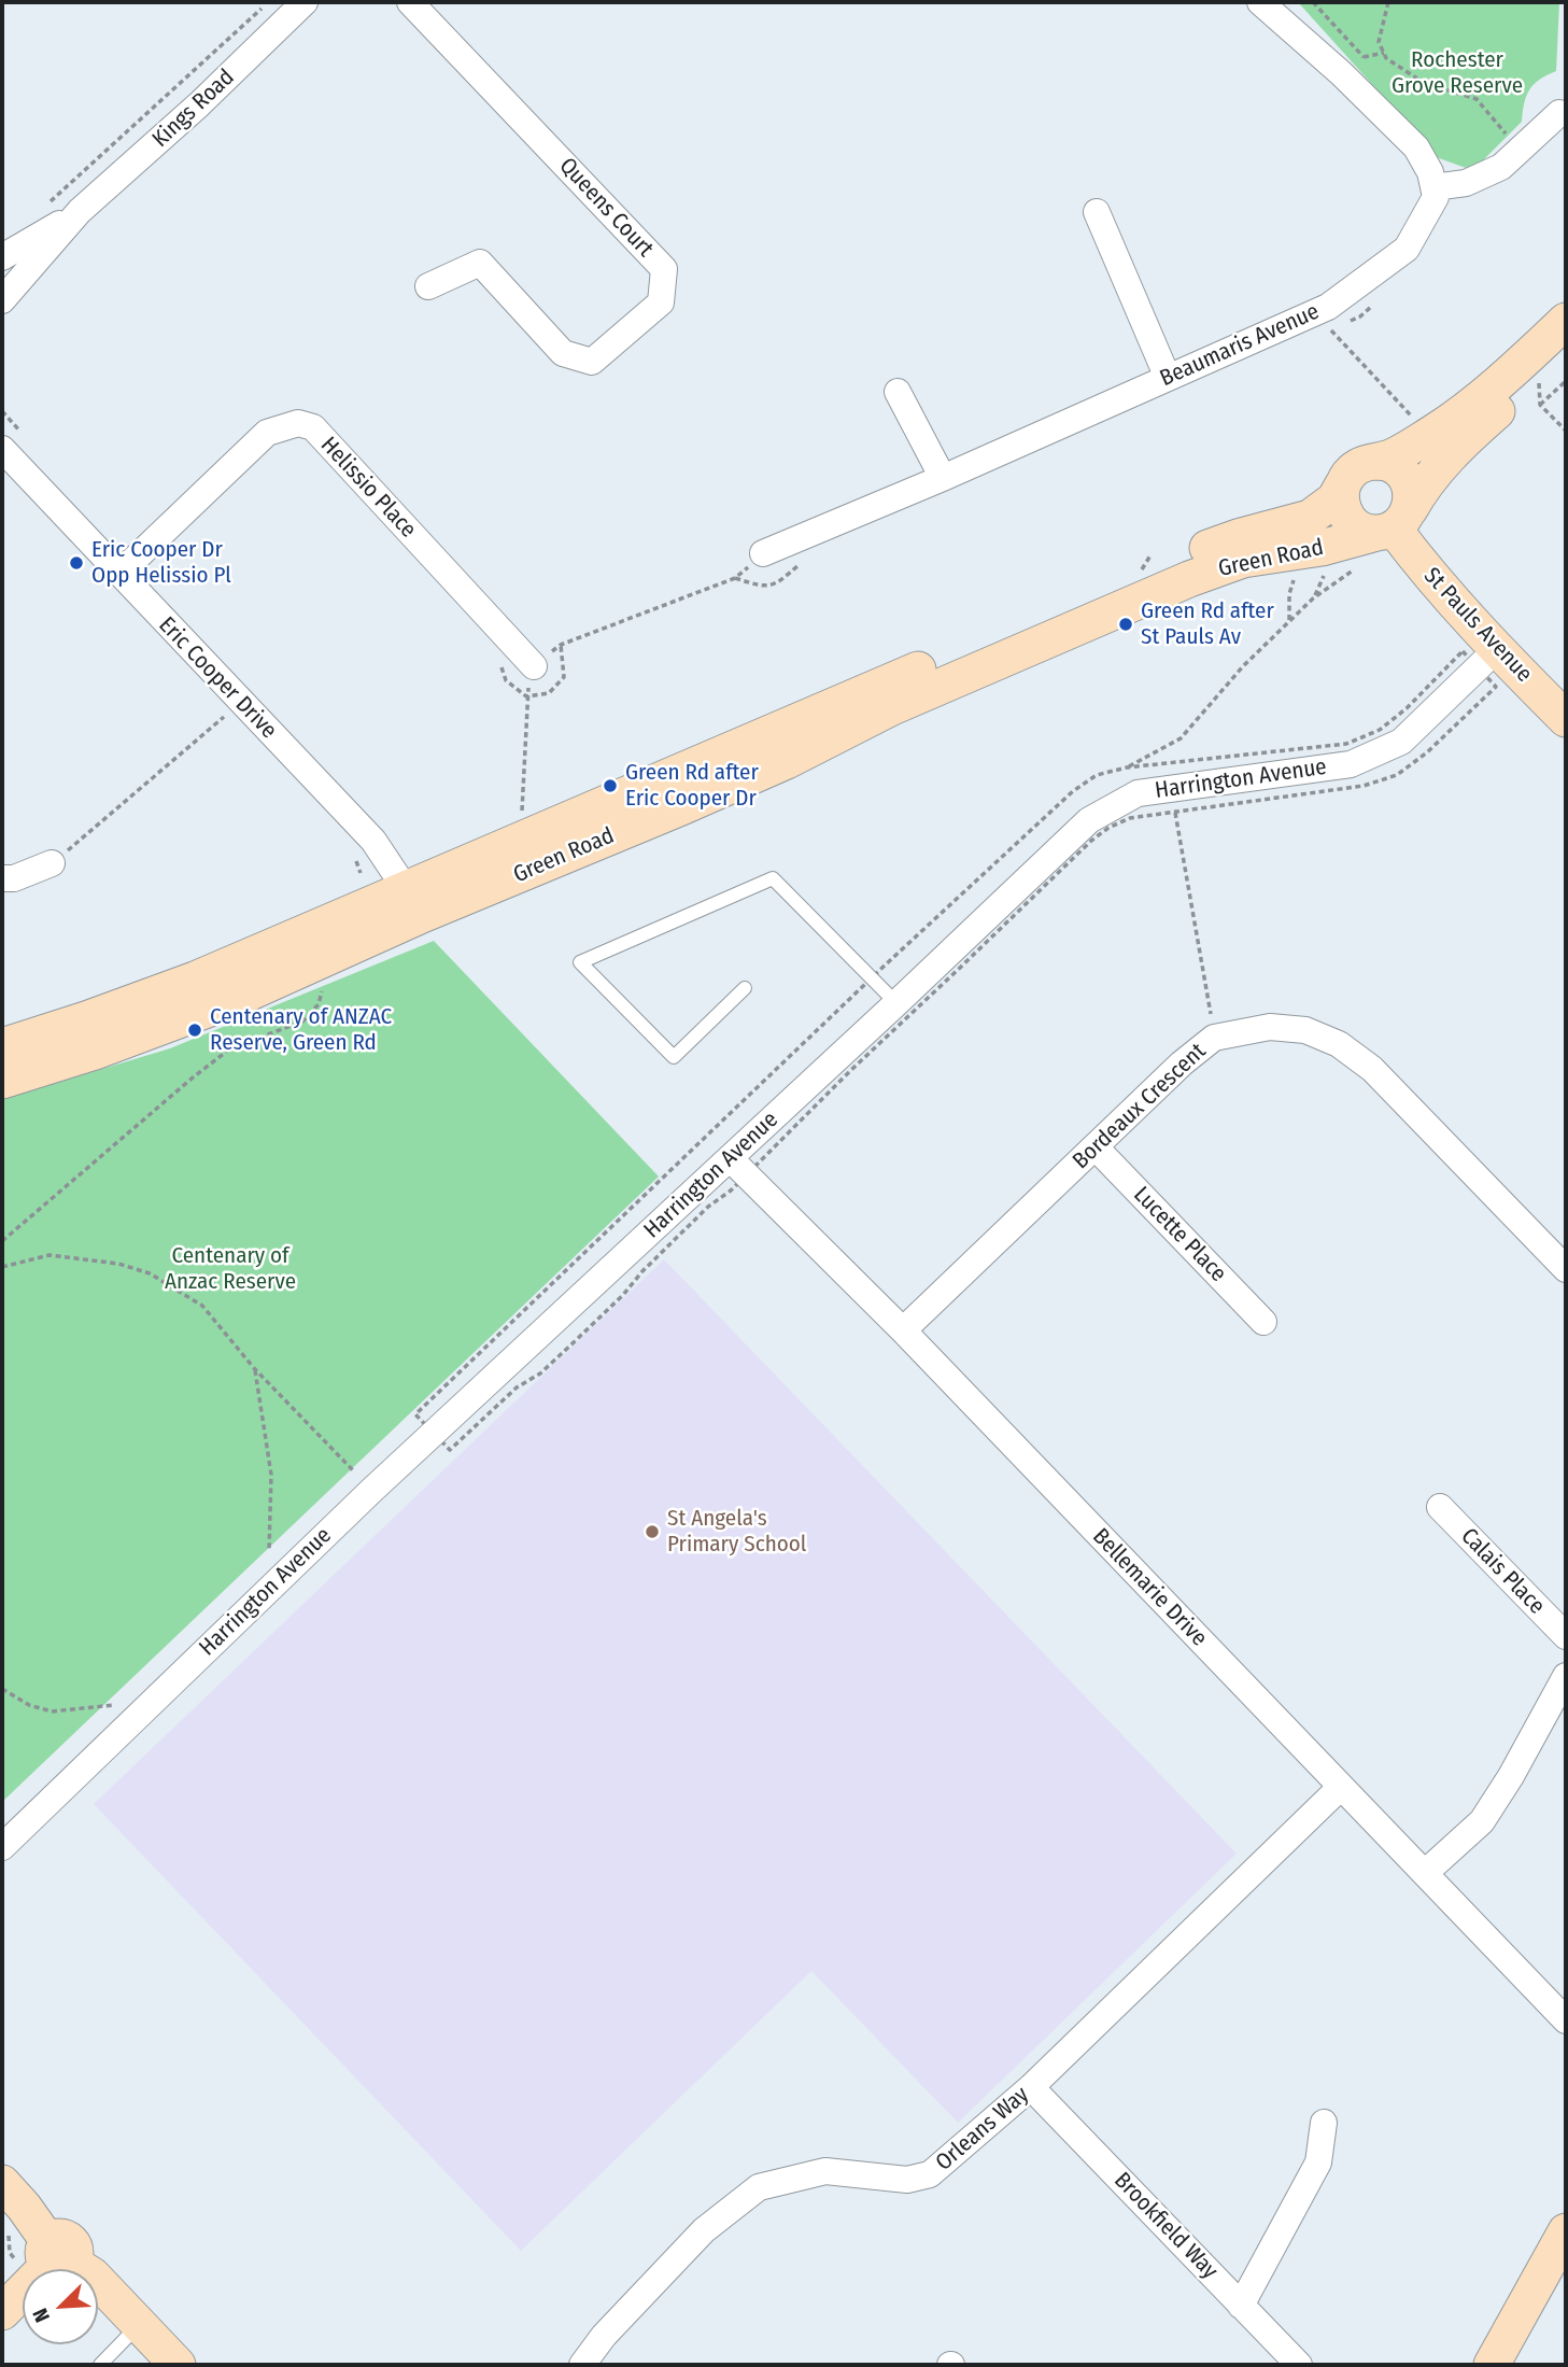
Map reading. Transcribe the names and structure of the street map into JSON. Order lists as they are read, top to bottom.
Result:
{
  "streets": {
    "main road": ["Green Road", "St Pauls Avenue"],
    "street": [
      "Kings Road",
      "Queens Court",
      "Beaumaris Avenue",
      "Helissio Place",
      "Eric Cooper Drive",
      "Harrington Avenue",
      "Bordeaux Crescent",
      "Lucette Place",
      "Calais Place",
      "Bellemarie Drive",
      "Orleans Way",
      "Brookfield Way"
    ]
  },
  "crossings": [
    ["Helissio Place", "Eric Cooper Drive"],
    ["Green Road", "St Pauls Avenue"],
    ["Green Road", "Eric Cooper Drive"],
    ["St Pauls Avenue", "Harrington Avenue"],
    ["Harrington Avenue", "Bellemarie Drive"],
    ["Bordeaux Crescent", "Lucette Place"],
    ["Bordeaux Crescent", "Bellemarie Drive"],
    ["Bellemarie Drive", "Orleans Way"],
    ["Orleans Way", "Brookfield Way"]
  ],
  "parks": ["Rochester Grove Reserve", "Centenary of Anzac Reserve"],
  "places": [
    "Eric Cooper Dr Opp Helissio Pl",
    "Green Rd after St Pauls Av",
    "Green Rd after Eric Cooper Dr",
    "Centenary of ANZAC Reserve, Green Rd",
    "St Angela's Primary School"
  ],
  "north": "bottom left"
}
